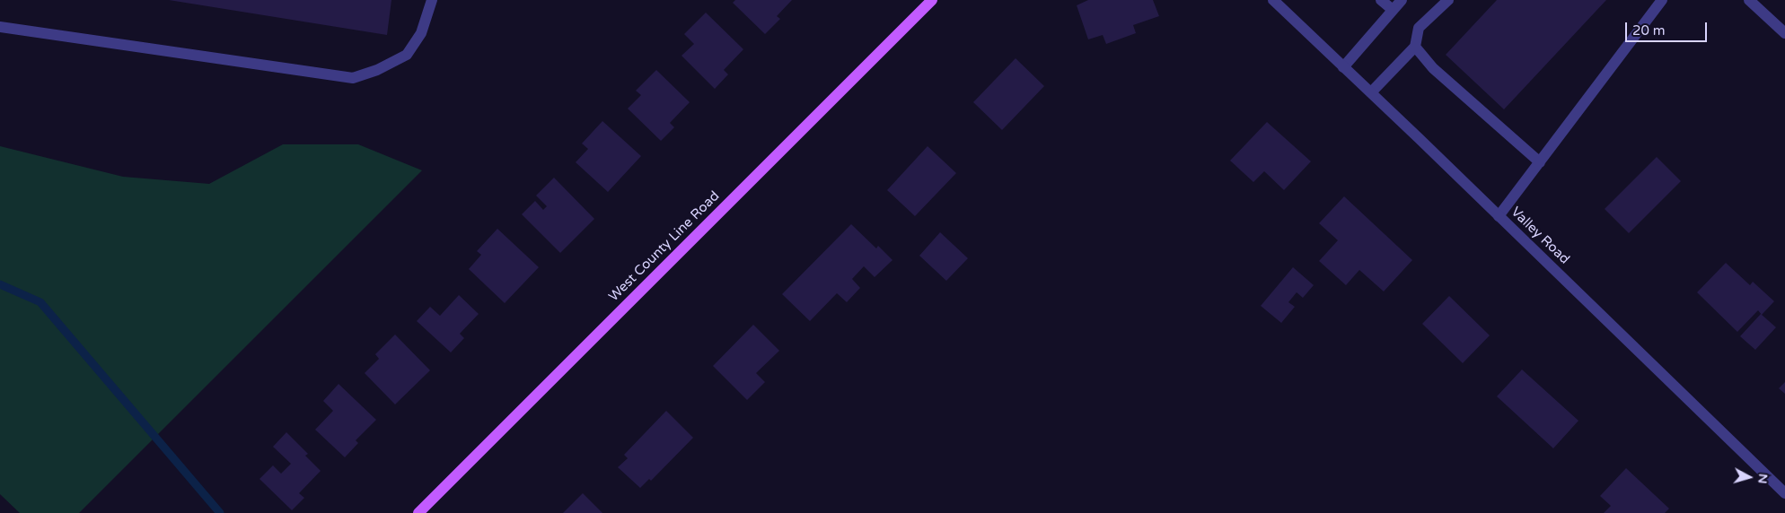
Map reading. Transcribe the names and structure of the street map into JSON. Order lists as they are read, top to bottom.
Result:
{
  "streets": {
    "main road": ["West County Line Road"],
    "street": ["Valley Road"]
  },
  "scale_bar": "20 m",
  "north": "right"
}
